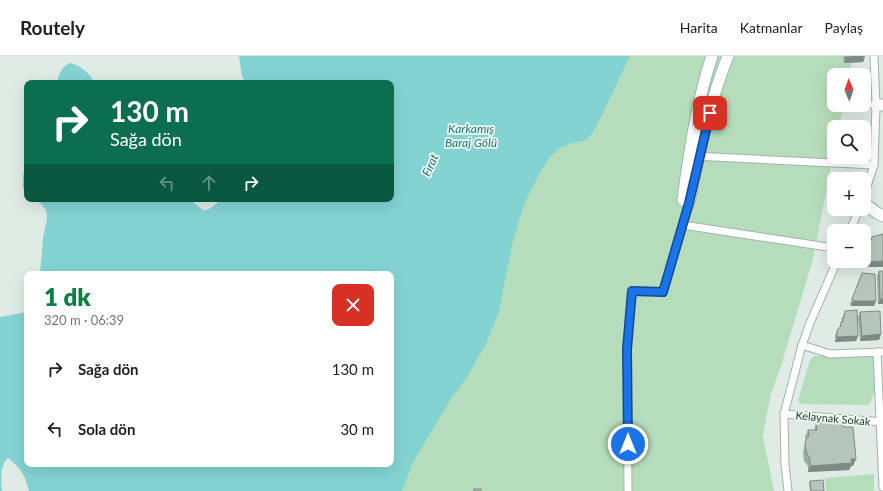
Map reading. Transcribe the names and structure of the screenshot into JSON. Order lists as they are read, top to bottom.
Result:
{
  "streets": {
    "street": ["Kelaynak Sokak"]
  },
  "water": ["Karkamış Baraj Gölü", "Fırat"],
  "north": "top",
  "page": {
    "header": "Routely",
    "nav": ["Harita", "Katmanlar", "Paylaş"],
    "map_buttons": ["+", "−"],
    "turn": ["130 m", "Sağa dön"],
    "heading": ["1 dk", "320 m · 06:39"],
    "list": [
      {
        "name": "Sağa dön",
        "value": "130 m"
      },
      {
        "name": "Sola dön",
        "value": "30 m"
      }
    ]
  }
}
